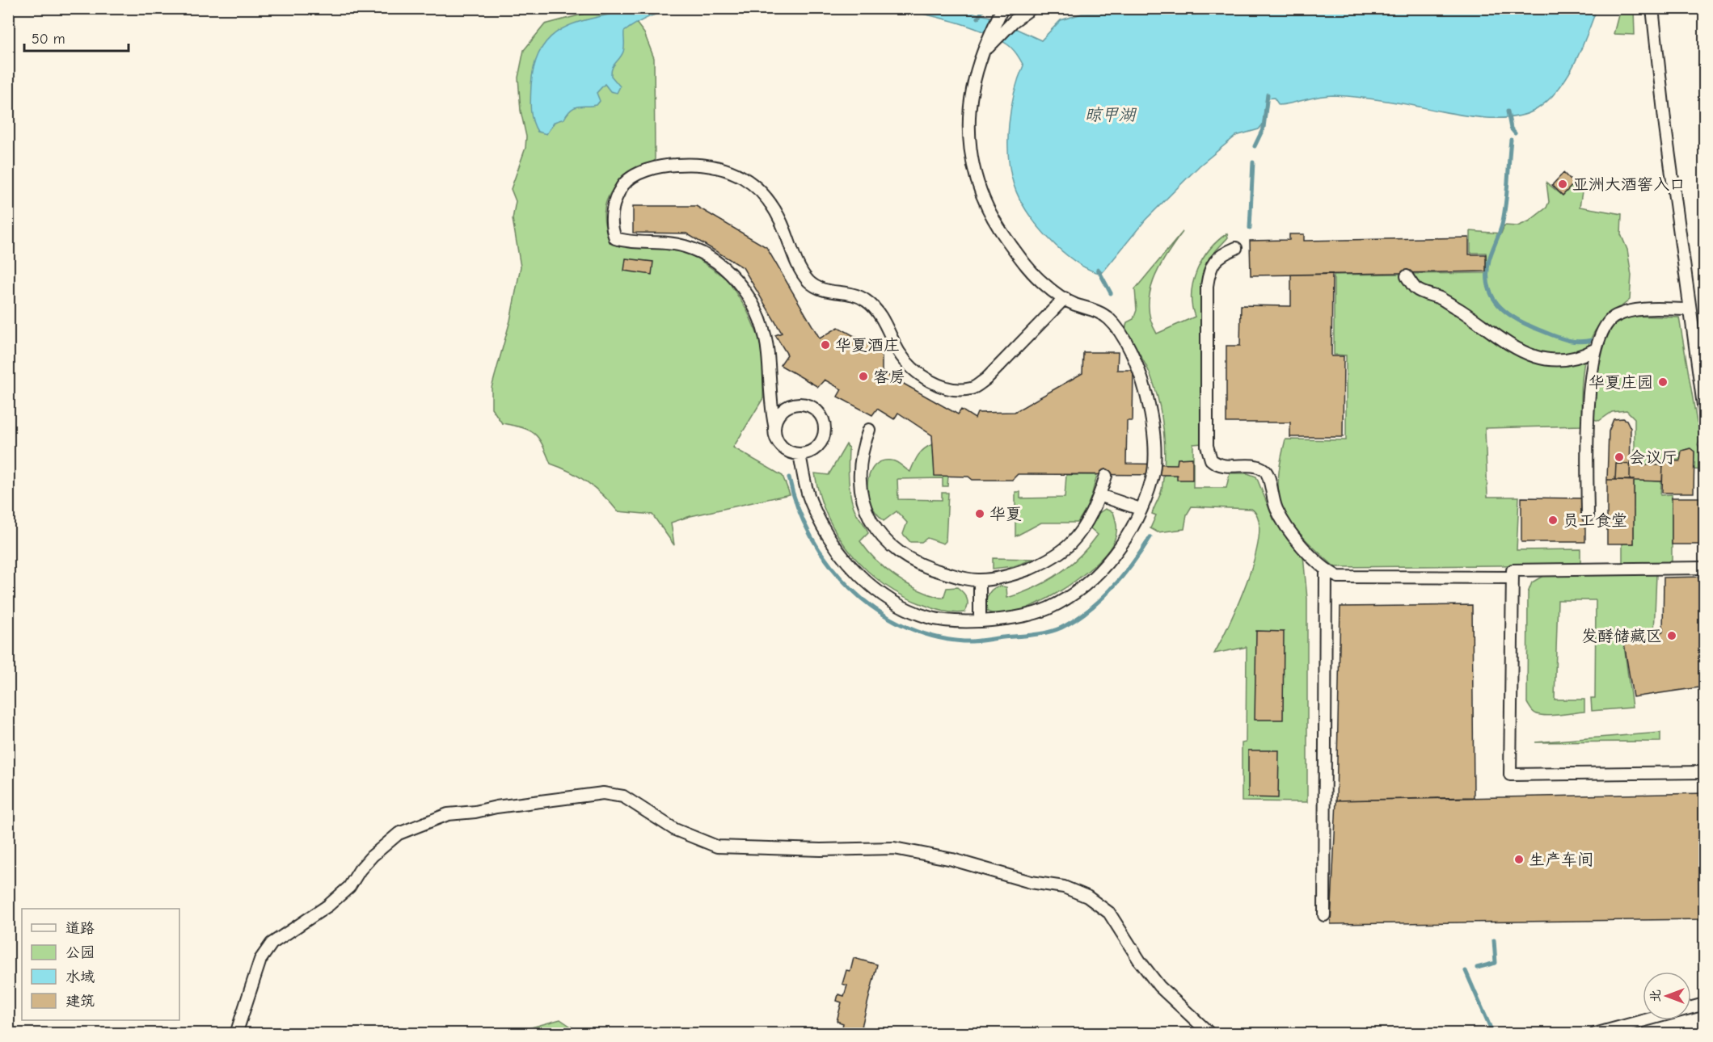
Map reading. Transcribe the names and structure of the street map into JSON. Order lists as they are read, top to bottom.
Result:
{
  "water": ["晾甲湖"],
  "places": [
    "亚洲大酒窖入口",
    "华夏酒庄",
    "客房",
    "华夏庄园",
    "会议厅",
    "华夏",
    "员工食堂",
    "发酵储藏区",
    "生产车间"
  ],
  "legend": [
    "道路",
    "公园",
    "水域",
    "建筑"
  ],
  "scale_bar": "50 m",
  "north": "left"
}
